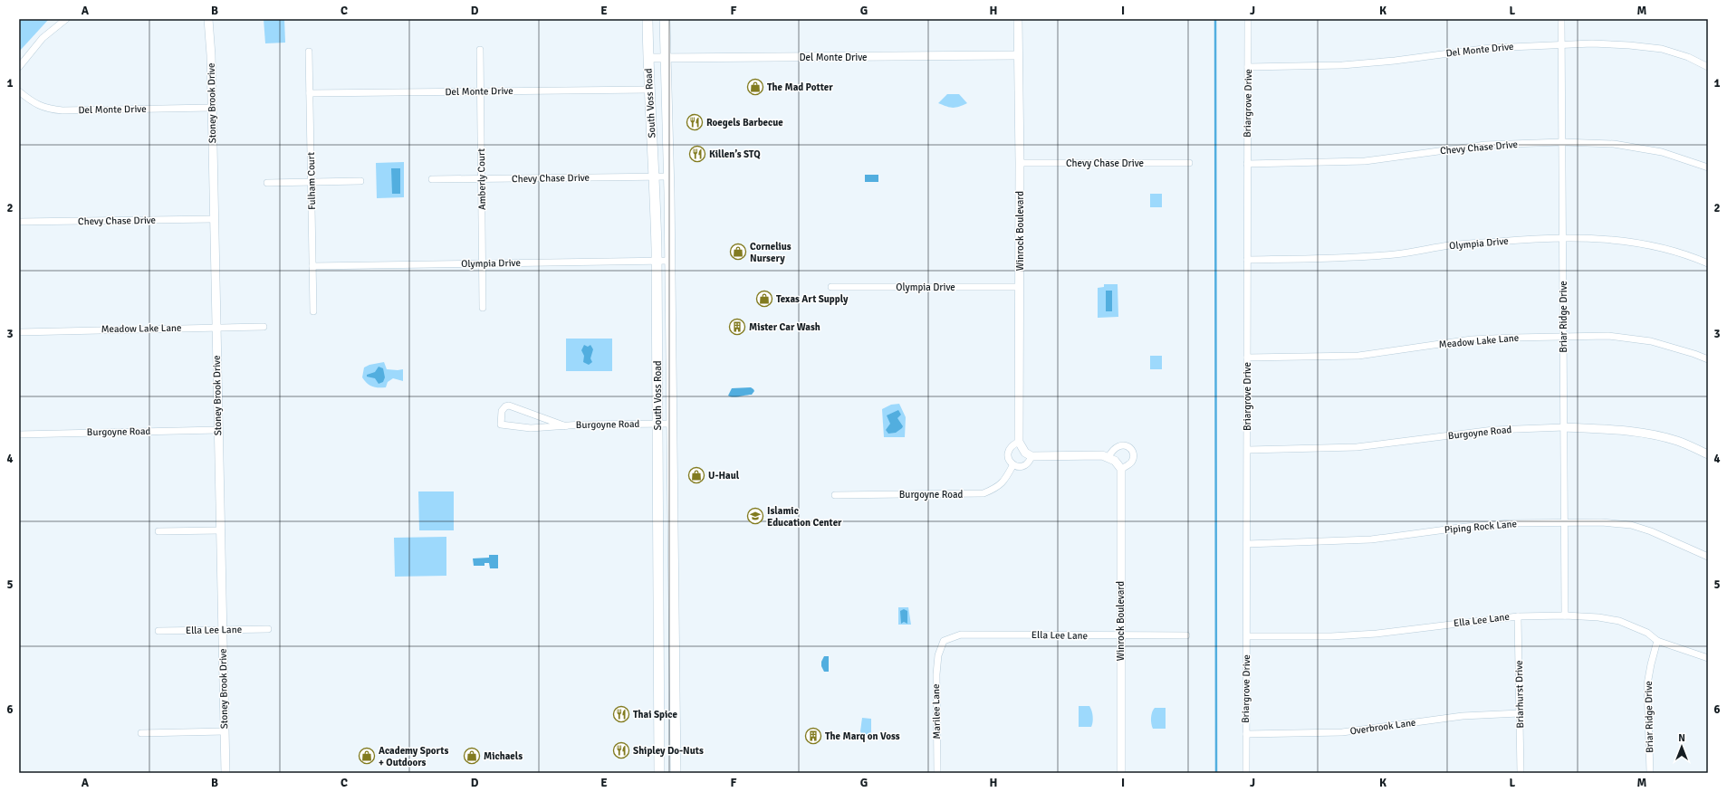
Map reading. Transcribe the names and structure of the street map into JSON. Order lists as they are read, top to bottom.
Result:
{
  "streets": {
    "main road": ["South Voss Road"],
    "street": [
      "Del Monte Drive",
      "Stoney Brook Drive",
      "Briargrove Drive",
      "Chevy Chase Drive",
      "Amberly Court",
      "Fulham Court",
      "Winrock Boulevard",
      "Olympia Drive",
      "Briar Ridge Drive",
      "Meadow Lake Lane",
      "Burgoyne Road",
      "Piping Rock Lane",
      "Ella Lee Lane",
      "Briarhurst Drive",
      "Marilee Lane",
      "Overbrook Lane"
    ]
  },
  "crossings": [
    ["Del Monte Drive", "Stoney Brook Drive"],
    ["Del Monte Drive", "South Voss Road"],
    ["Del Monte Drive", "Briargrove Drive"],
    ["Del Monte Drive", "Amberly Court"],
    ["Del Monte Drive", "Fulham Court"],
    ["Del Monte Drive", "Winrock Boulevard"],
    ["Del Monte Drive", "Briar Ridge Drive"],
    ["Stoney Brook Drive", "Chevy Chase Drive"],
    ["Stoney Brook Drive", "Meadow Lake Lane"],
    ["Stoney Brook Drive", "Burgoyne Road"],
    ["Stoney Brook Drive", "Ella Lee Lane"],
    ["South Voss Road", "Chevy Chase Drive"],
    ["South Voss Road", "Olympia Drive"],
    ["South Voss Road", "Burgoyne Road"],
    ["Briargrove Drive", "Chevy Chase Drive"],
    ["Briargrove Drive", "Olympia Drive"],
    ["Briargrove Drive", "Meadow Lake Lane"],
    ["Briargrove Drive", "Burgoyne Road"],
    ["Briargrove Drive", "Piping Rock Lane"],
    ["Briargrove Drive", "Ella Lee Lane"],
    ["Briargrove Drive", "Overbrook Lane"],
    ["Chevy Chase Drive", "Amberly Court"],
    ["Chevy Chase Drive", "Winrock Boulevard"],
    ["Chevy Chase Drive", "Briar Ridge Drive"],
    ["Amberly Court", "Olympia Drive"],
    ["Fulham Court", "Olympia Drive"],
    ["Winrock Boulevard", "Olympia Drive"],
    ["Winrock Boulevard", "Ella Lee Lane"],
    ["Olympia Drive", "Briar Ridge Drive"],
    ["Briar Ridge Drive", "Meadow Lake Lane"],
    ["Briar Ridge Drive", "Burgoyne Road"],
    ["Briar Ridge Drive", "Piping Rock Lane"],
    ["Briar Ridge Drive", "Ella Lee Lane"],
    ["Ella Lee Lane", "Briarhurst Drive"],
    ["Ella Lee Lane", "Marilee Lane"],
    ["Briarhurst Drive", "Overbrook Lane"]
  ],
  "places": {
    "shop": [
      "The Mad Potter",
      "Cornelius Nursery",
      "Texas Art Supply",
      "U-Haul",
      "Academy Sports + Outdoors",
      "Michaels"
    ],
    "restaurant": [
      "Roegels Barbecue",
      "Killen’s STQ",
      "Thai Spice",
      "Shipley Do-Nuts"
    ],
    "building": ["Mister Car Wash", "The Marq on Voss"],
    "school or university": ["Islamic Education Center"]
  },
  "north": "top",
  "grid": {
    "columns": [
      "A",
      "B",
      "C",
      "D",
      "E",
      "F",
      "G",
      "H",
      "I",
      "J",
      "K",
      "L",
      "M"
    ],
    "rows": [
      "1",
      "2",
      "3",
      "4",
      "5",
      "6"
    ]
  }
}
